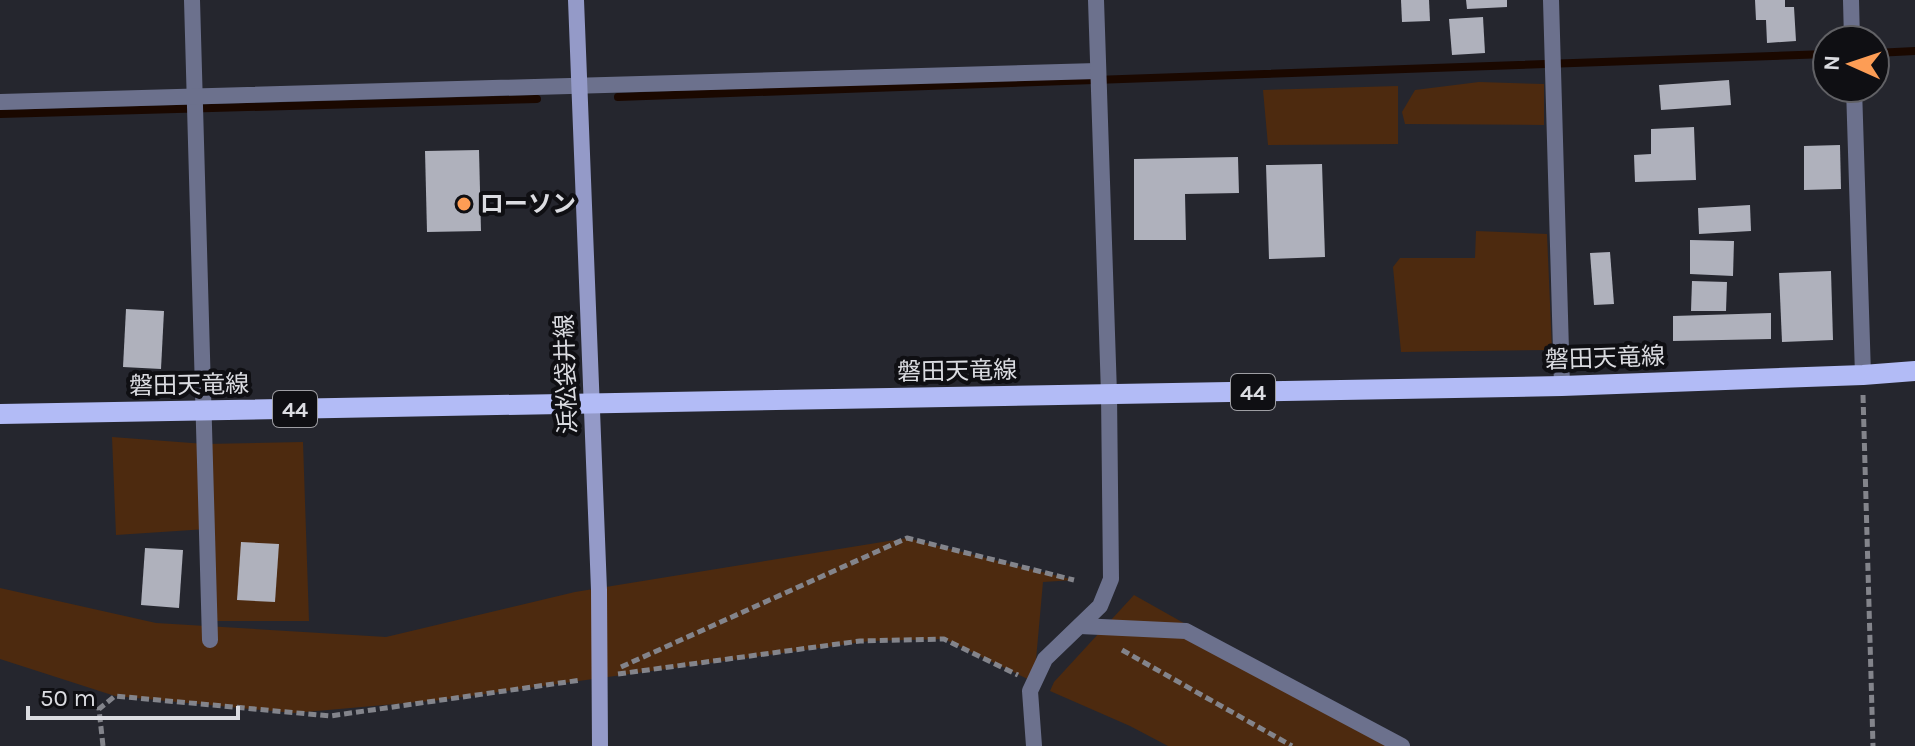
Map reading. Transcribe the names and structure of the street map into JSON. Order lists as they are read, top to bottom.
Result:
{
  "streets": {
    "main road": ["磐田天竜線", "浜松袋井線", "44"]
  },
  "crossings": [
    ["磐田天竜線", "浜松袋井線"]
  ],
  "places": ["ローソン"],
  "scale_bar": "50 m",
  "north": "left"
}
